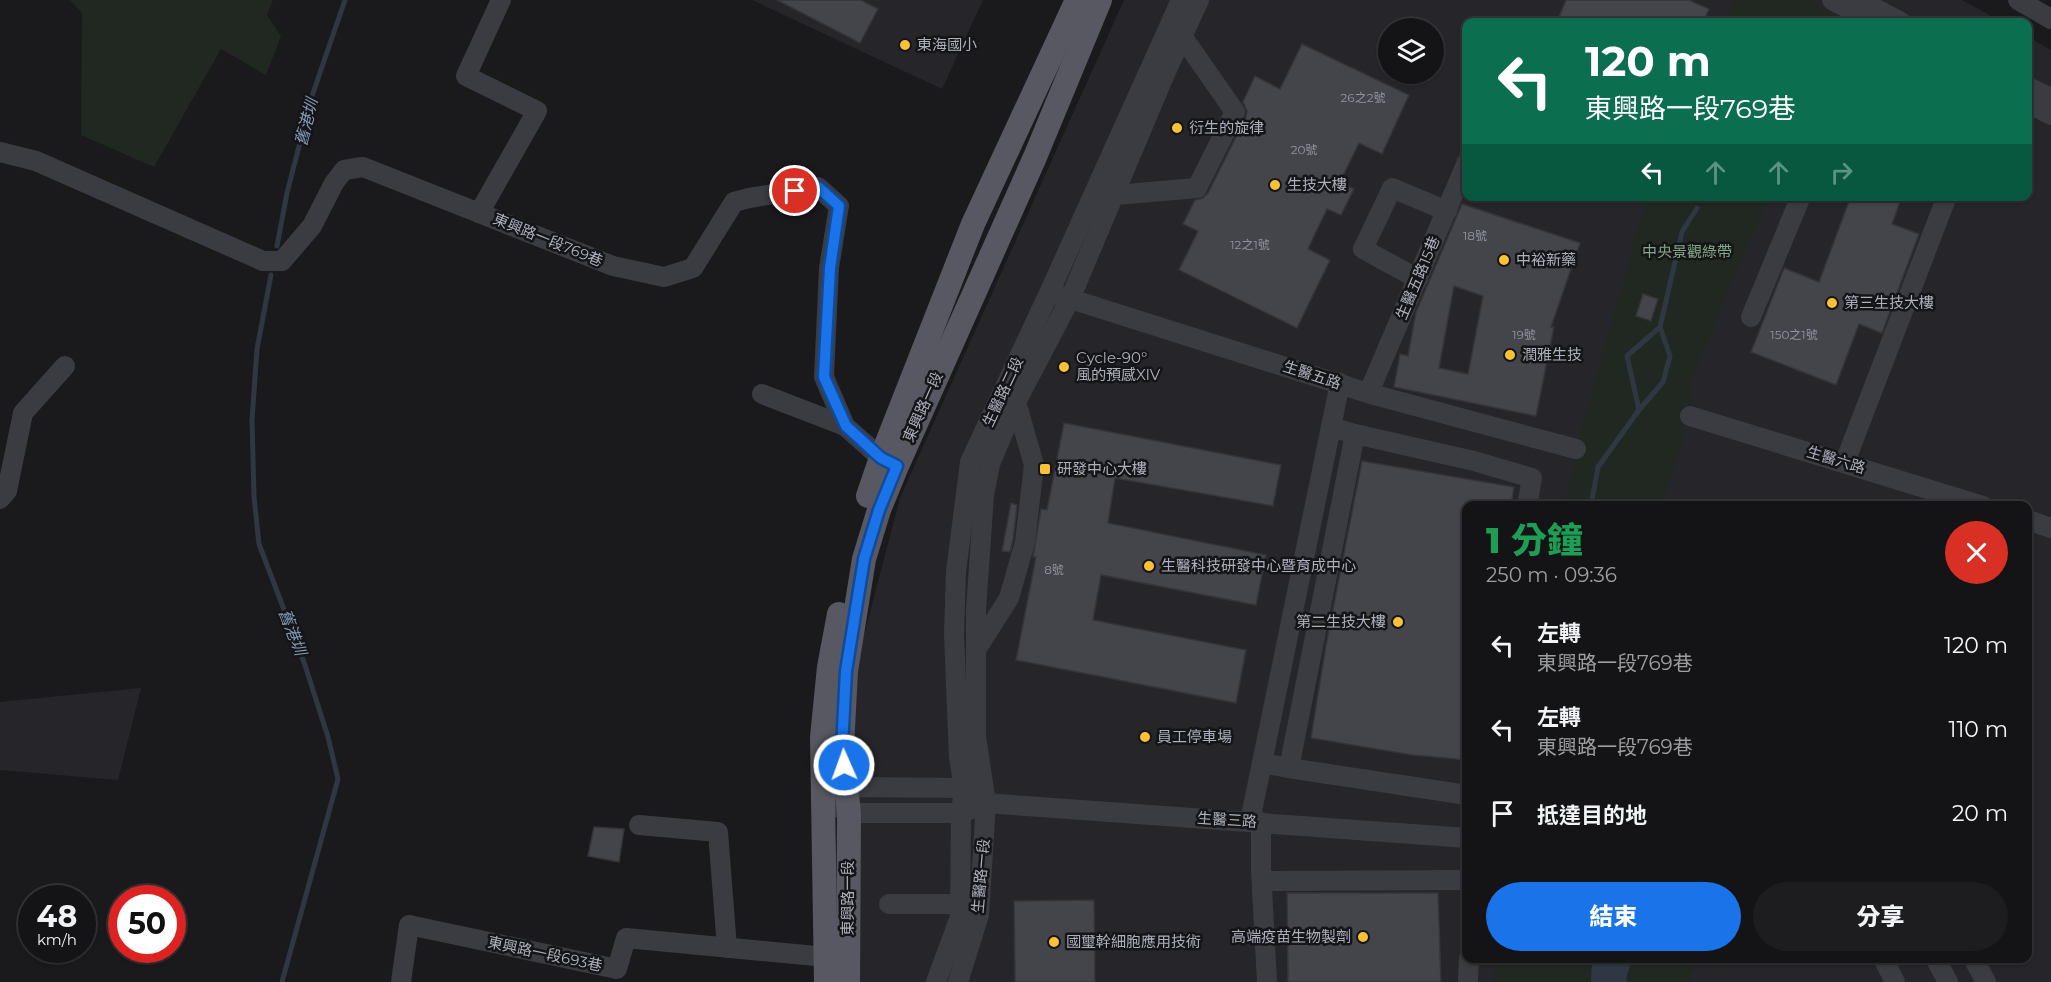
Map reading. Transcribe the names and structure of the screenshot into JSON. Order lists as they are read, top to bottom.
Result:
{
  "streets": {
    "main road": ["東興路一段"],
    "street": [
      "東興路一段769巷",
      "生醫五路15巷",
      "生醫五路",
      "生醫路二段",
      "生醫六路",
      "生醫三路",
      "生醫路一段",
      "東興路一段693巷"
    ]
  },
  "crossings": [
    ["東興路一段769巷", "東興路一段"],
    ["生醫五路15巷", "生醫五路"],
    ["生醫五路", "生醫路二段"],
    ["生醫路二段", "生醫三路"],
    ["生醫路二段", "生醫路一段"],
    ["東興路一段", "東興路一段693巷"],
    ["生醫三路", "生醫路一段"]
  ],
  "water": ["舊港圳"],
  "parks": ["中央景觀綠帶"],
  "places": {
    "other": [
      "東海國小",
      "衍生的旋律",
      "生技大樓",
      "中裕新藥",
      "第三生技大樓",
      "潤雅生技",
      "Cycle-90° 風的預感XIV",
      "生醫科技研發中心暨育成中心",
      "第二生技大樓",
      "員工停車場",
      "高端疫苗生物製劑",
      "國璽幹細胞應用技術"
    ],
    "transit": ["研發中心大樓"]
  },
  "house_numbers": [
    "26之2號",
    "20號",
    "18號",
    "12之1號",
    "19號",
    "150之1號",
    "8號"
  ],
  "page": {
    "turn": ["120 m", "東興路一段769巷"],
    "heading": ["1 分鐘", "250 m · 09:36"],
    "list": [
      {
        "name": "左轉",
        "note": "東興路一段769巷",
        "value": "120 m"
      },
      {
        "name": "左轉",
        "note": "東興路一段769巷",
        "value": "110 m"
      },
      {
        "name": "抵達目的地",
        "value": "20 m"
      }
    ],
    "buttons": ["結束", "分享"],
    "speed": "48 km/h",
    "limit": "50"
  }
}
